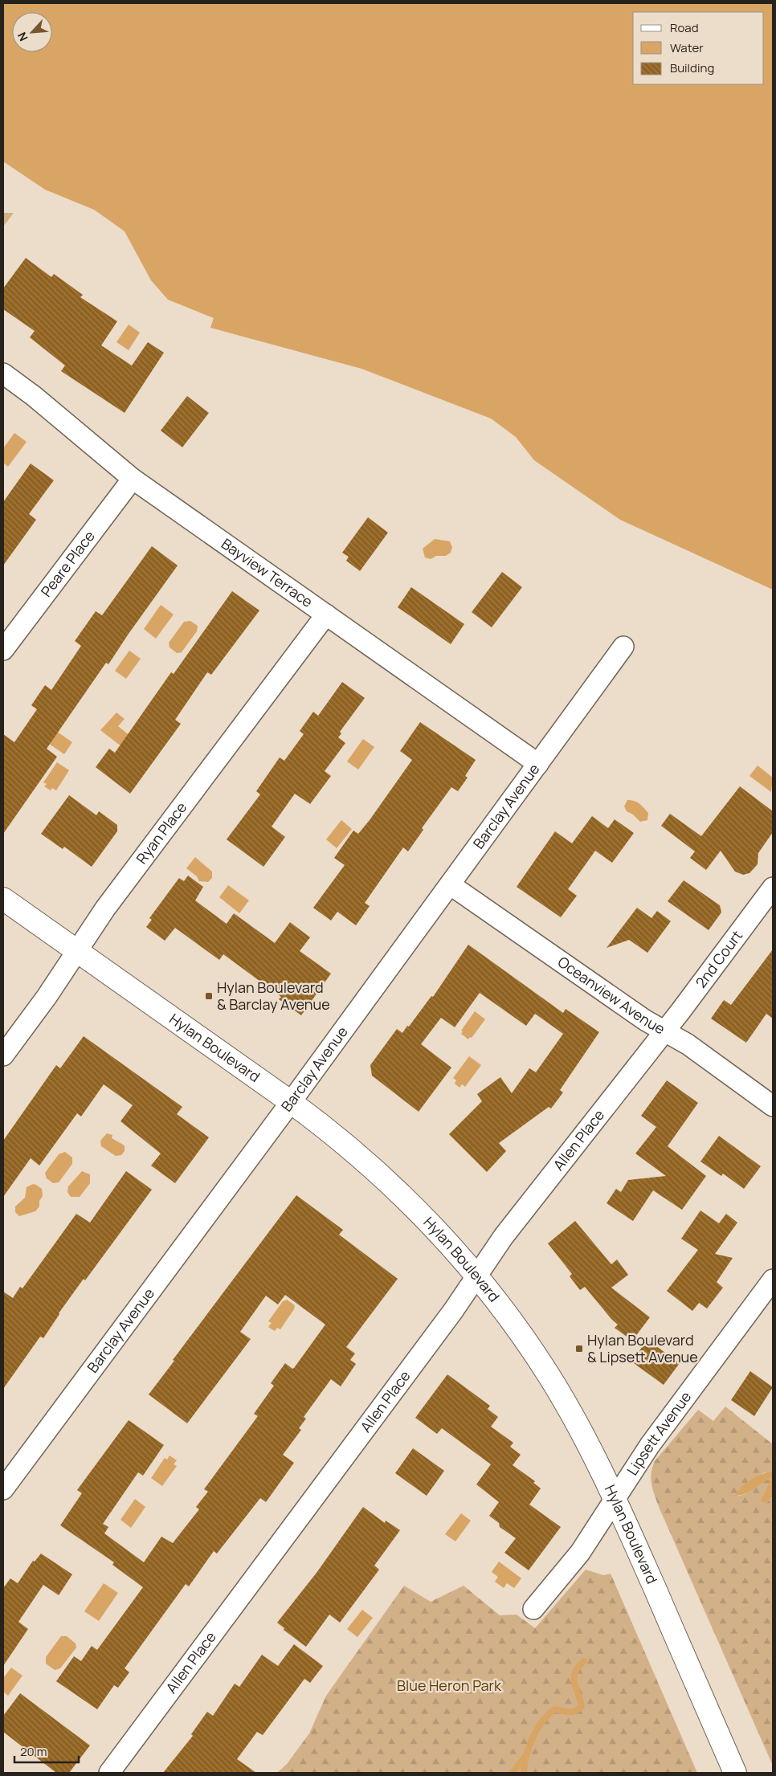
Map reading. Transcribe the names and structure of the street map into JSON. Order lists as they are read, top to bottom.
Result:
{
  "streets": {
    "main road": ["Hylan Boulevard"],
    "street": [
      "Peare Place",
      "Bayview Terrace",
      "Barclay Avenue",
      "Ryan Place",
      "2nd Court",
      "Oceanview Avenue",
      "Allen Place",
      "Lipsett Avenue"
    ]
  },
  "crossings": [
    ["Peare Place", "Bayview Terrace"],
    ["Bayview Terrace", "Barclay Avenue"],
    ["Bayview Terrace", "Ryan Place"],
    ["Barclay Avenue", "Oceanview Avenue"],
    ["Barclay Avenue", "Hylan Boulevard"],
    ["Ryan Place", "Hylan Boulevard"],
    ["2nd Court", "Oceanview Avenue"],
    ["2nd Court", "Allen Place"],
    ["Oceanview Avenue", "Allen Place"],
    ["Hylan Boulevard", "Allen Place"],
    ["Hylan Boulevard", "Lipsett Avenue"]
  ],
  "parks": ["Blue Heron Park"],
  "places": {
    "transit": ["Hylan Boulevard & Barclay Avenue", "Hylan Boulevard & Lipsett Avenue"]
  },
  "legend": ["Road", "Water", "Building"],
  "scale_bar": "20 m",
  "north": "bottom left"
}
